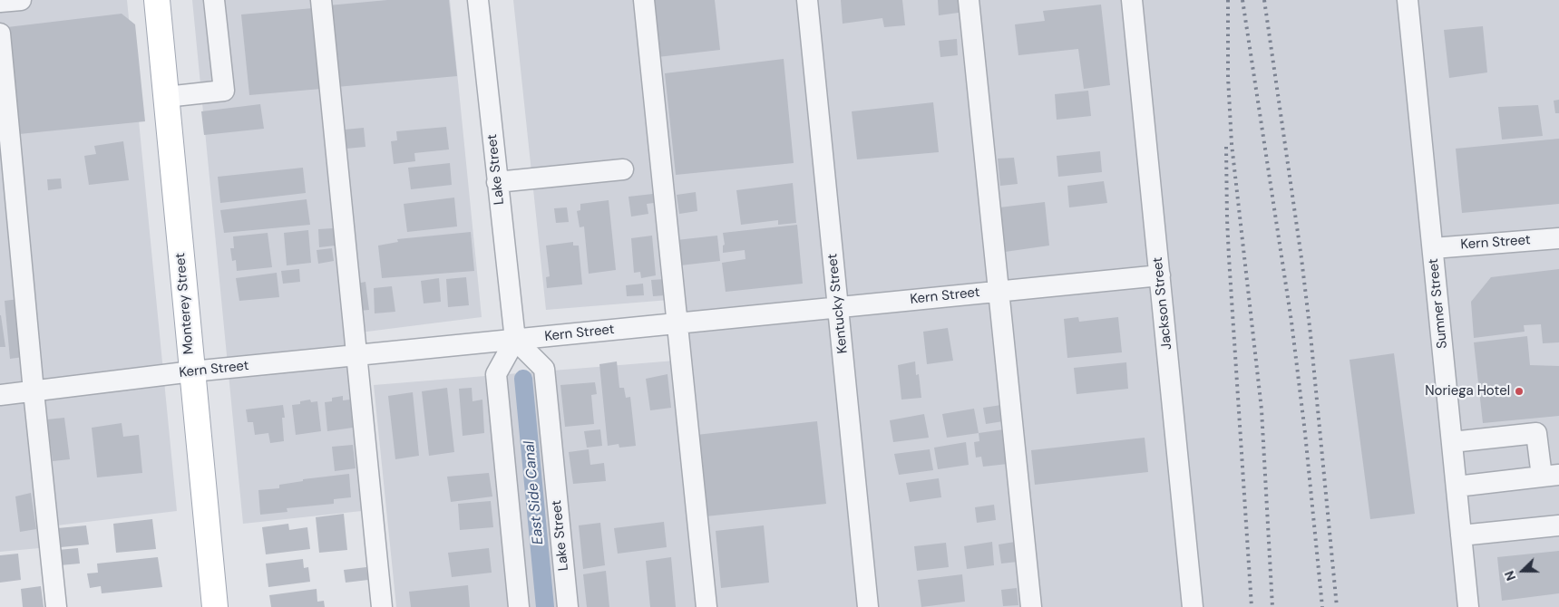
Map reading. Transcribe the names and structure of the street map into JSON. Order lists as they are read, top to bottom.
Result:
{
  "streets": {
    "main road": ["Monterey Street"],
    "street": [
      "Lake Street",
      "Kern Street",
      "Kentucky Street",
      "Jackson Street",
      "Sumner Street"
    ]
  },
  "crossings": [
    ["Lake Street", "Kern Street"],
    ["Kern Street", "Monterey Street"],
    ["Kern Street", "Kentucky Street"],
    ["Kern Street", "Jackson Street"],
    ["Kern Street", "Sumner Street"]
  ],
  "water": ["East Side Canal"],
  "places": ["Noriega Hotel"],
  "north": "left"
}
